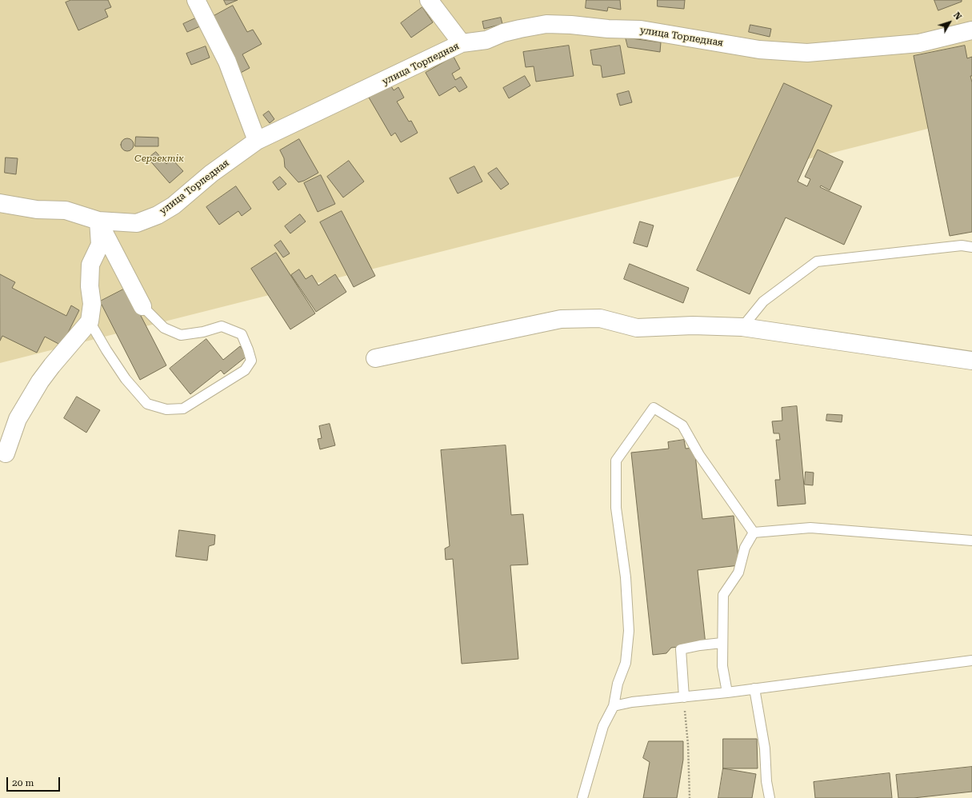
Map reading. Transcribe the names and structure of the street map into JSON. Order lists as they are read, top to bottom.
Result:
{
  "streets": {
    "street": ["улица Торпедная"]
  },
  "parks": ["Сергектік"],
  "scale_bar": "20 m",
  "north": "top right"
}
